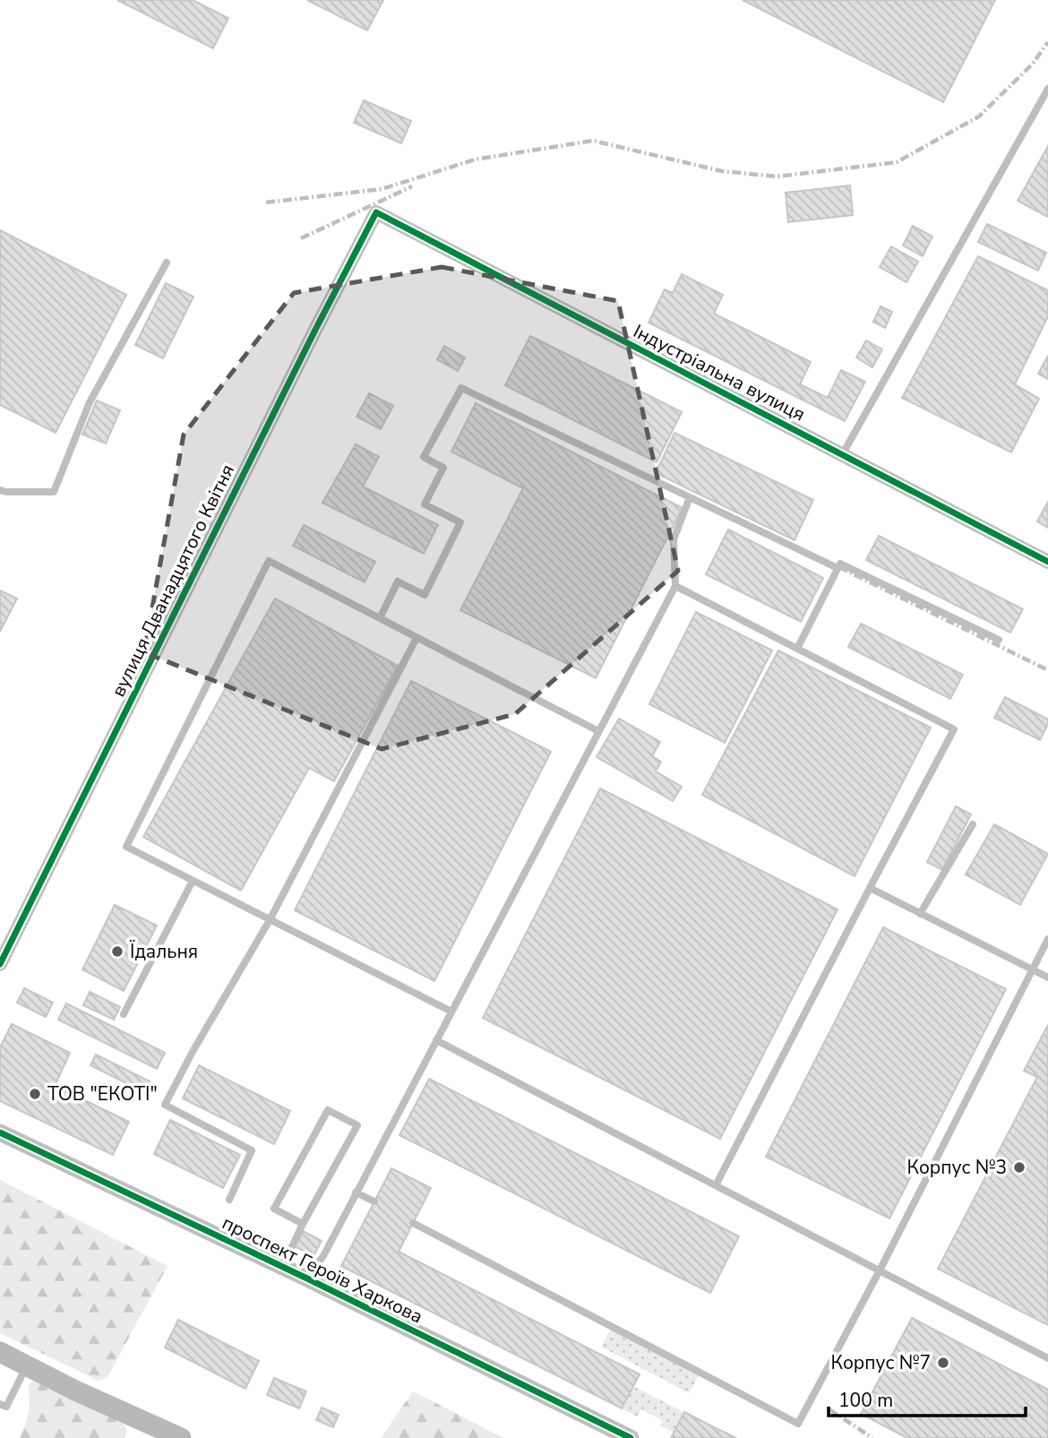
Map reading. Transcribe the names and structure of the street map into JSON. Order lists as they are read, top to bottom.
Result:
{
  "streets": {
    "street": ["Індустріальна вулиця", "вулиця Дванадцятого Квітня", "проспект Героїв Харкова"]
  },
  "crossings": [
    ["Індустріальна вулиця", "вулиця Дванадцятого Квітня"]
  ],
  "places": [
    "Їдальня",
    "ТОВ \"ЕКОТI\"",
    "Корпус №3",
    "Корпус №7"
  ],
  "scale_bar": "100 m"
}
